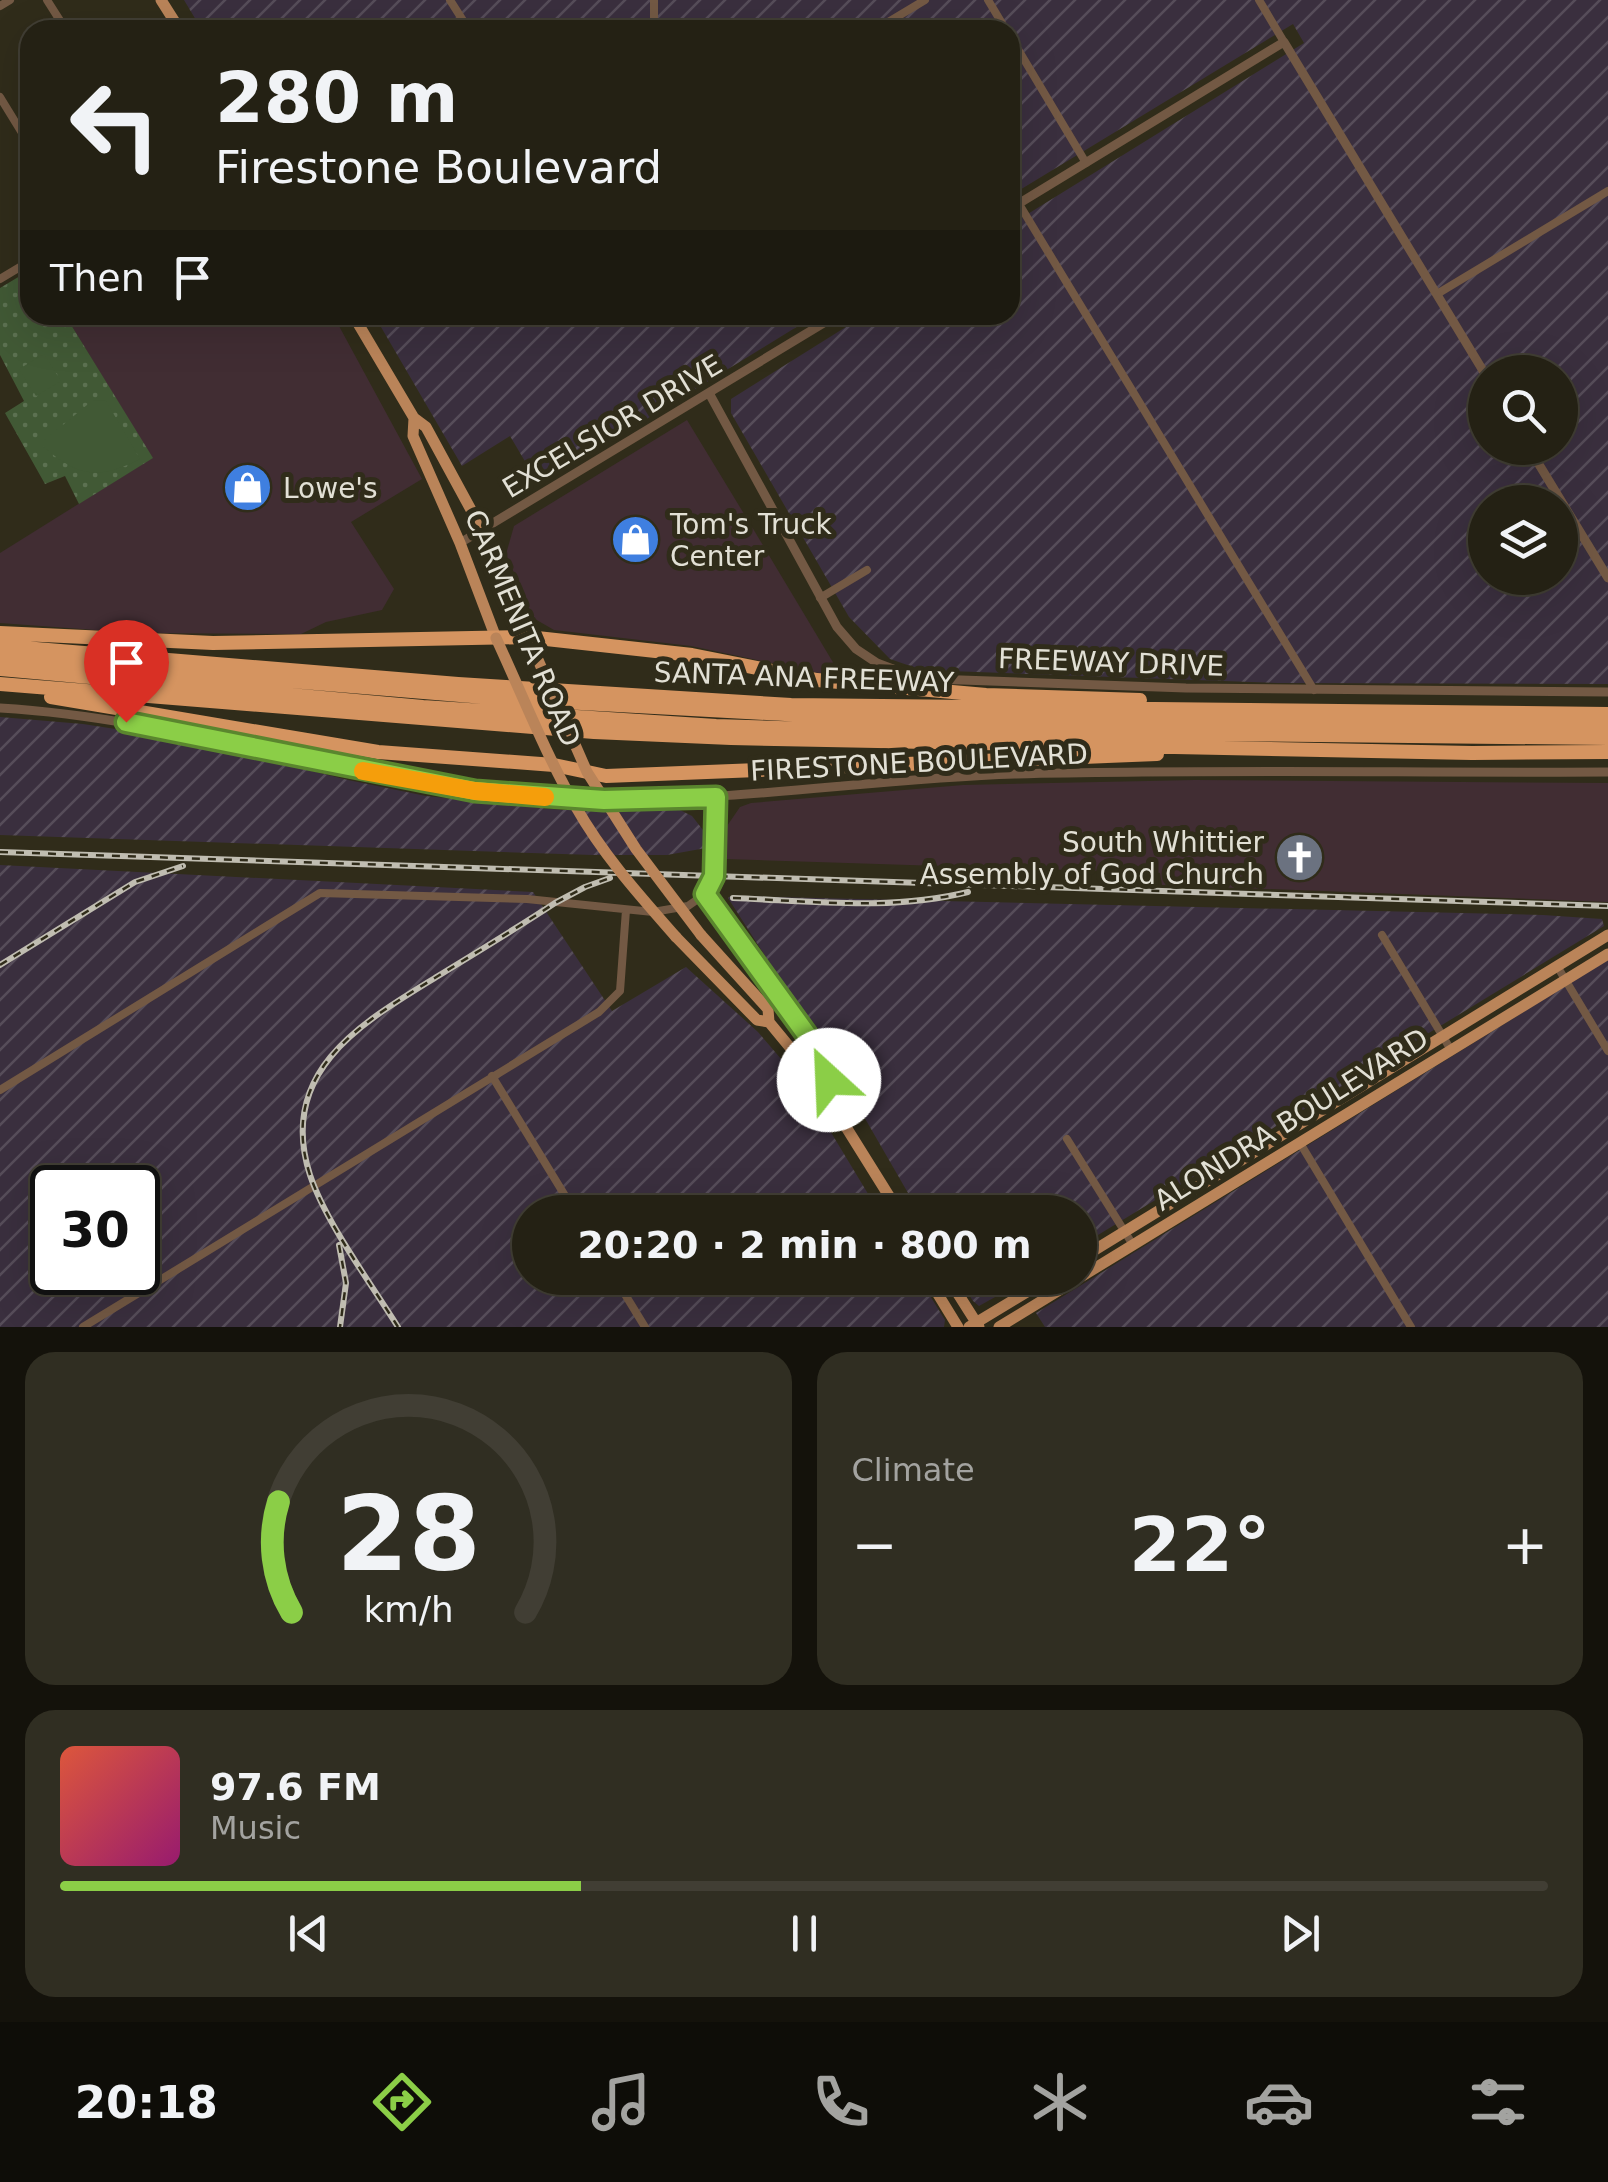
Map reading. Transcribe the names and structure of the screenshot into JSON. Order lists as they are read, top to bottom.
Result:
{
  "streets": {
    "highway": ["SANTA ANA FREEWAY"],
    "main road": ["CARMENITA ROAD", "ALONDRA BOULEVARD"],
    "street": ["EXCELSIOR DRIVE", "FREEWAY DRIVE", "FIRESTONE BOULEVARD"]
  },
  "crossings": [
    ["EXCELSIOR DRIVE", "CARMENITA ROAD"],
    ["EXCELSIOR DRIVE", "FREEWAY DRIVE"]
  ],
  "places": {
    "shop": ["Lowe's", "Tom's Truck Center"],
    "church": ["South Whittier Assembly of God Church"]
  },
  "page": {
    "turn": ["280 m", "Firestone Boulevard"],
    "then": "Then",
    "limit": "30",
    "trip": "20:20 · 2 min · 800 m",
    "tile": "Climate",
    "heat": ["−", "22°", "+"],
    "song": ["97.6 FM", "Music"],
    "tabs": "20:18",
    "gauge": ["28", "km/h"]
  }
}
